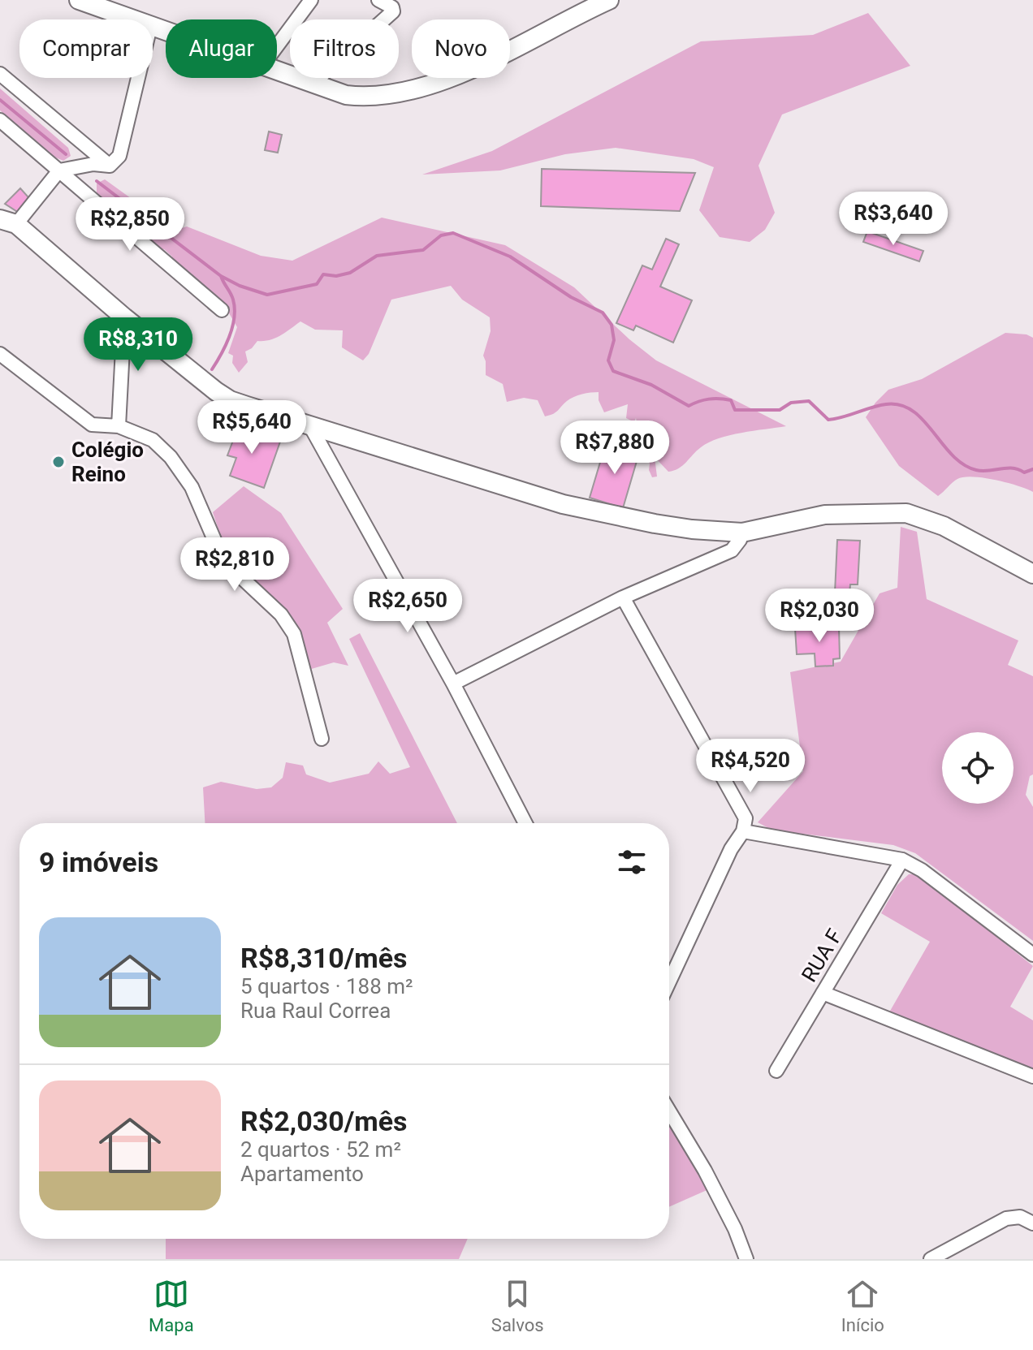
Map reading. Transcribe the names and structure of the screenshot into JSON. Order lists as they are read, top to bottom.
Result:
{
  "streets": {
    "street": ["RUA F"]
  },
  "places": ["Colégio Reino"],
  "page": {
    "chip": [
      "Comprar",
      "Alugar",
      "Filtros",
      "Novo"
    ],
    "price": [
      "R$3,640",
      "R$2,850",
      "R$8,310",
      "R$5,640",
      "R$7,880",
      "R$2,810",
      "R$2,650",
      "R$2,030",
      "R$4,520"
    ],
    "heading": "9 imóveis",
    "list": [
      {
        "name": "R$8,310/mês",
        "note": "5 quartos · 188 m² · Rua Raul Correa"
      },
      {
        "name": "R$2,030/mês",
        "note": "2 quartos · 52 m² · Apartamento"
      }
    ],
    "tabs": ["Mapa", "Salvos", "Início"]
  }
}
